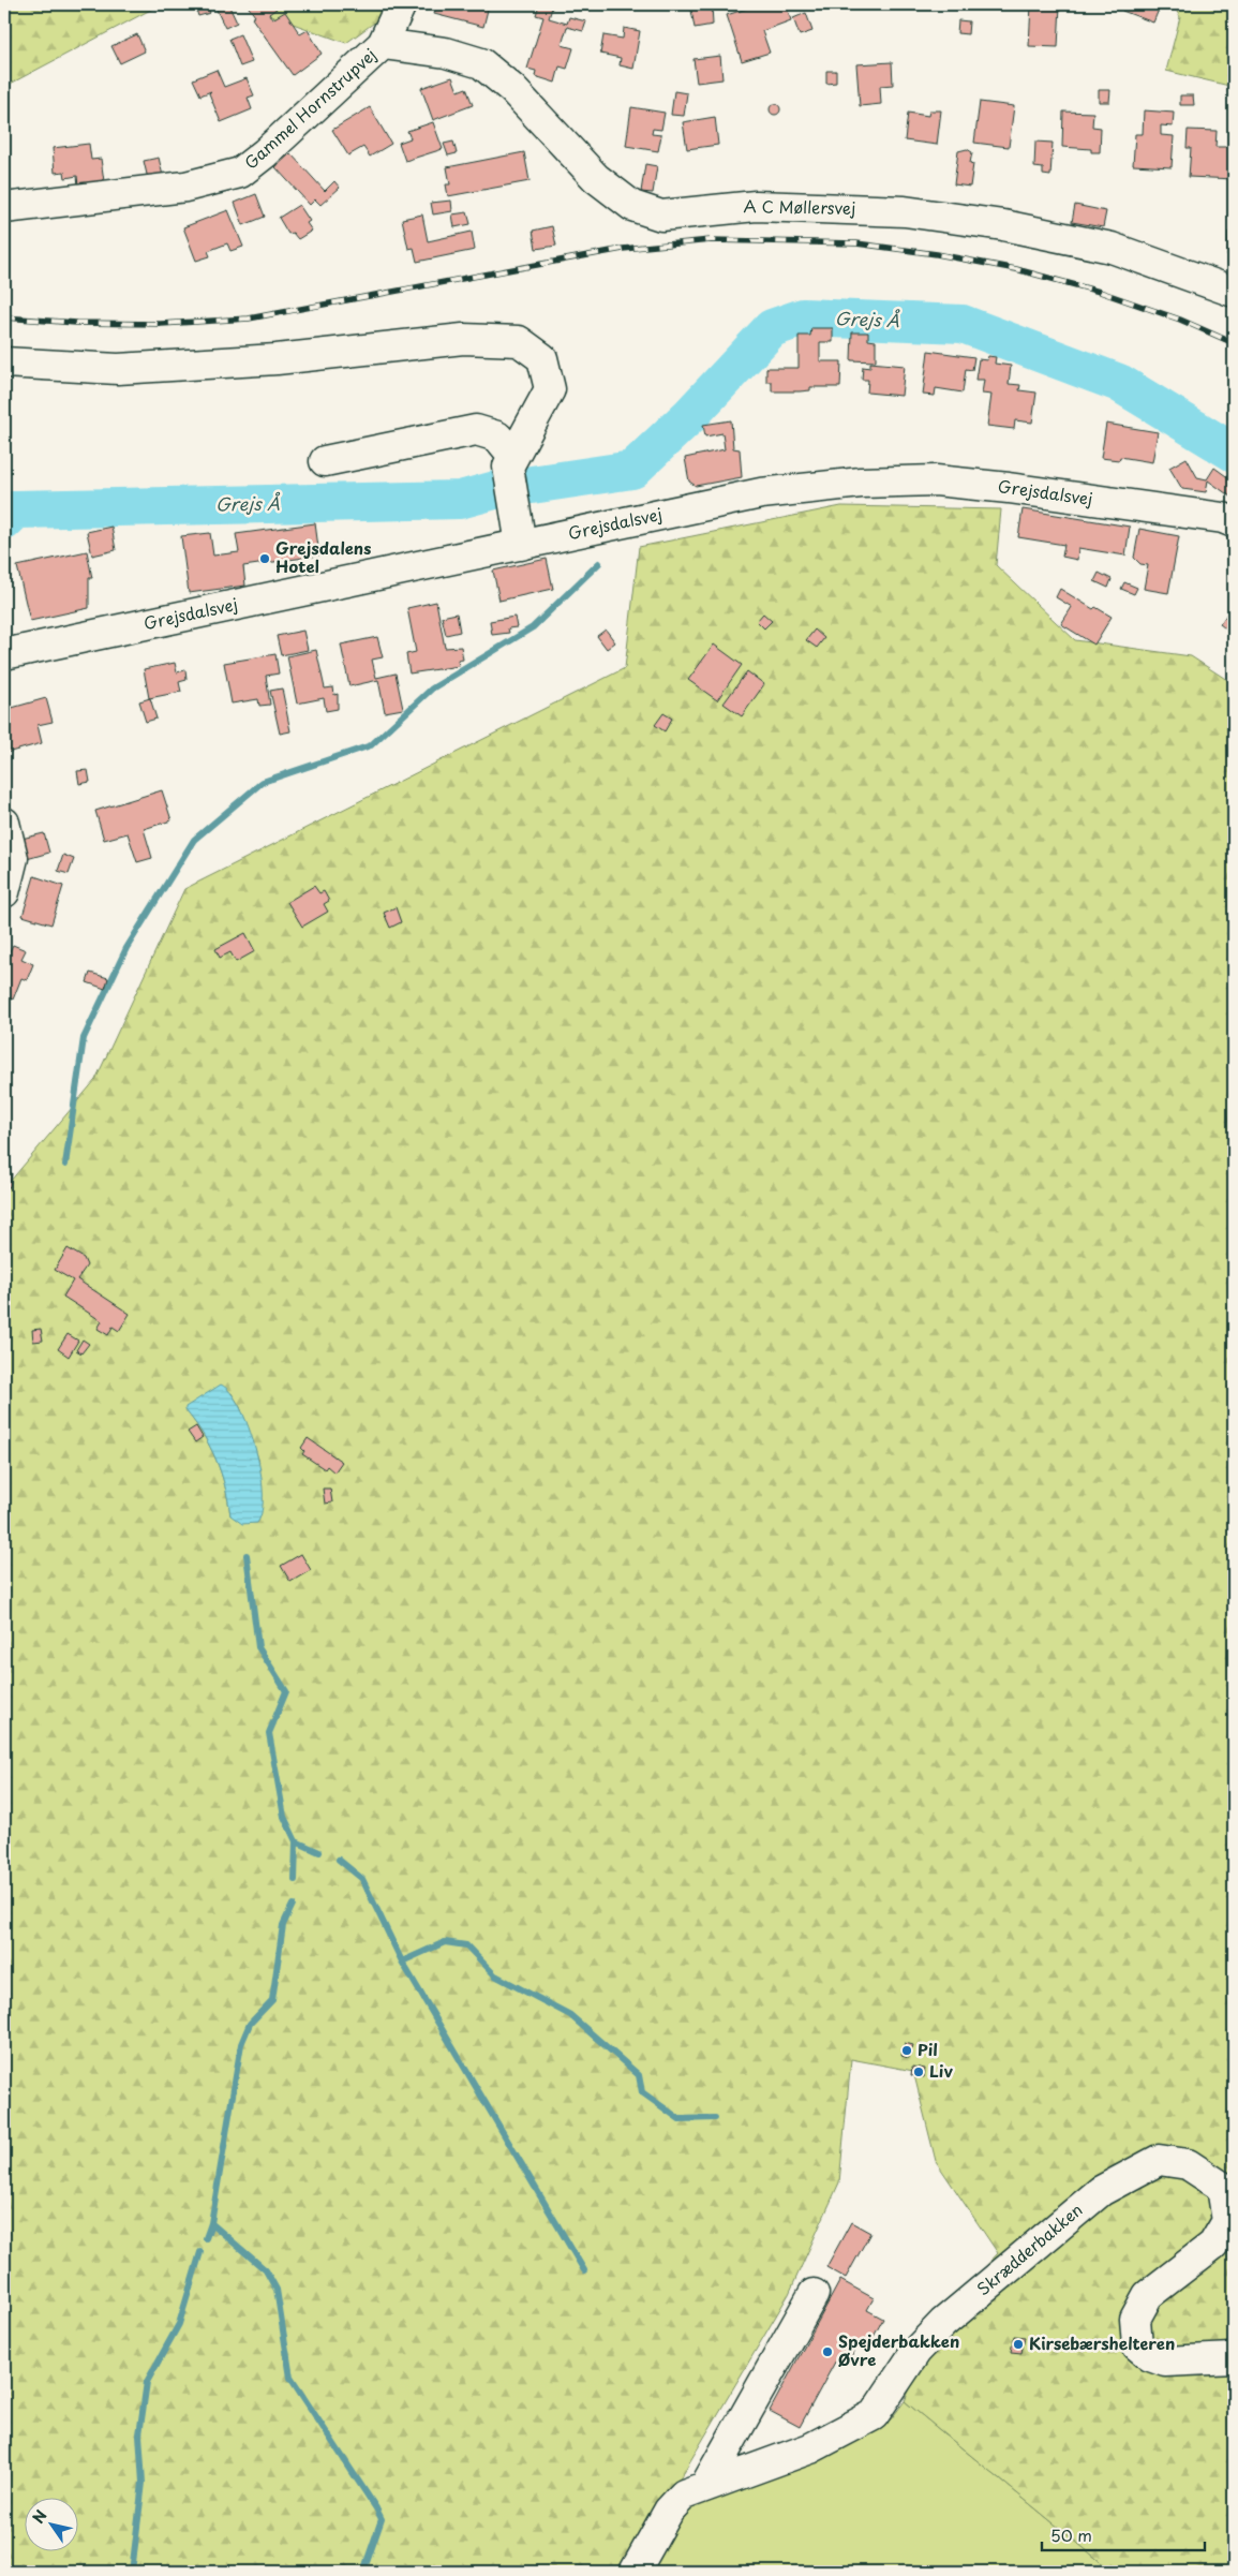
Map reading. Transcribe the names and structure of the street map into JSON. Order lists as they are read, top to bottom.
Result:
{
  "streets": {
    "street": [
      "Gammel Hornstrupvej",
      "A C Møllersvej",
      "Grejsdalsvej",
      "Skrædderbakken"
    ]
  },
  "crossings": [
    ["Gammel Hornstrupvej", "A C Møllersvej"]
  ],
  "water": ["Grejs Å"],
  "places": [
    "Grejsdalens Hotel",
    "Pil",
    "Liv",
    "Kirsebærshelteren",
    "Spejderbakken Øvre"
  ],
  "scale_bar": "50 m",
  "north": "top left"
}
